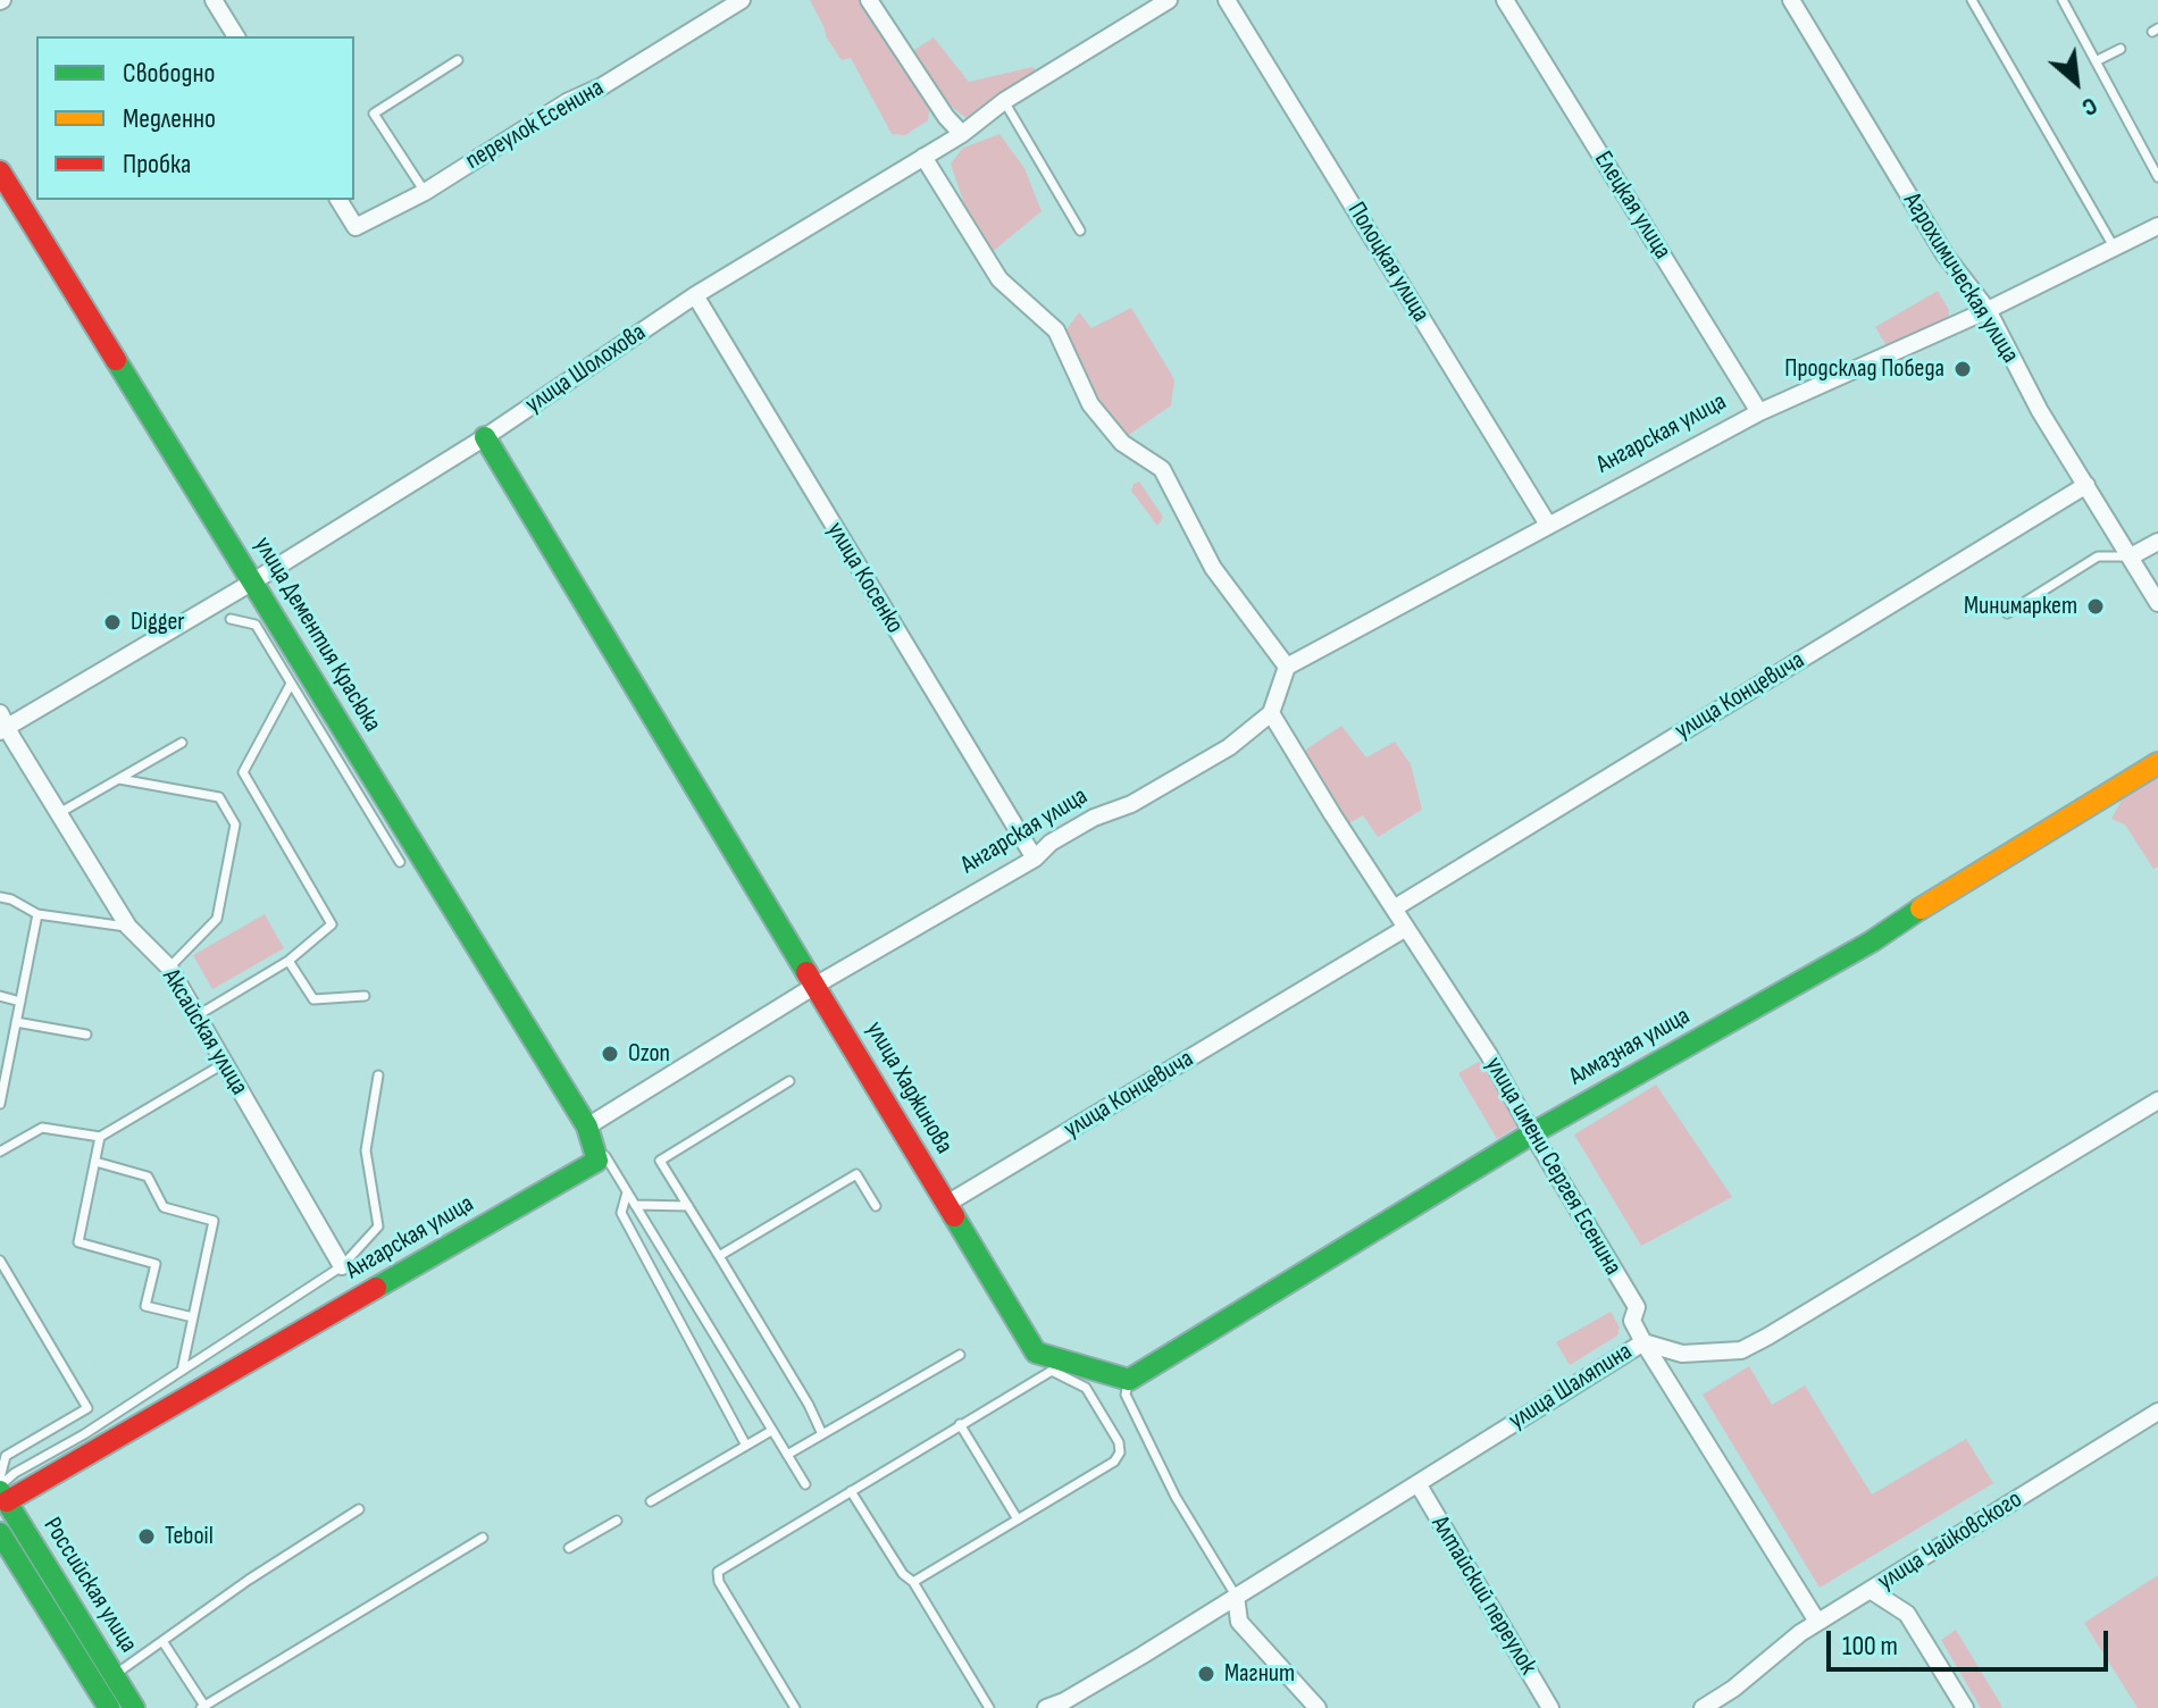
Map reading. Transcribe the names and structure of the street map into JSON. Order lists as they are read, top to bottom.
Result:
{
  "streets": {
    "street": [
      "переулок Есенина",
      "Елецкая улица",
      "Полоцкая улица",
      "Агрохимическая улица",
      "улица Шолохова",
      "Ангарская улица",
      "улица Косенко",
      "улица Дементия Красюка",
      "улица Концевича",
      "Аксайская улица",
      "Алмазная улица",
      "улица Хаджинова",
      "улица имени Сергея Есенина",
      "улица Шаляпина",
      "улица Чайковского",
      "Российская улица",
      "Алтайский переулок"
    ]
  },
  "crossings": [
    ["Елецкая улица", "Ангарская улица"],
    ["Полоцкая улица", "Ангарская улица"],
    ["Агрохимическая улица", "Ангарская улица"],
    ["Агрохимическая улица", "улица Концевича"],
    ["улица Шолохова", "улица Косенко"],
    ["улица Шолохова", "улица Дементия Красюка"],
    ["улица Шолохова", "Аксайская улица"],
    ["улица Шолохова", "улица Хаджинова"],
    ["Ангарская улица", "улица Косенко"],
    ["Ангарская улица", "улица Дементия Красюка"],
    ["Ангарская улица", "улица Хаджинова"],
    ["Ангарская улица", "улица имени Сергея Есенина"],
    ["Ангарская улица", "Российская улица"],
    ["улица Концевича", "улица Хаджинова"],
    ["улица Концевича", "улица имени Сергея Есенина"],
    ["Алмазная улица", "улица Хаджинова"],
    ["Алмазная улица", "улица имени Сергея Есенина"],
    ["улица имени Сергея Есенина", "улица Шаляпина"],
    ["улица имени Сергея Есенина", "улица Чайковского"],
    ["улица Шаляпина", "Алтайский переулок"]
  ],
  "places": [
    "Продсклад Победа",
    "Минимаркет",
    "Digger",
    "Ozon",
    "Teboil",
    "Магнит"
  ],
  "legend": ["Свободно", "Медленно", "Пробка"],
  "scale_bar": "100 m",
  "north": "bottom right"
}
